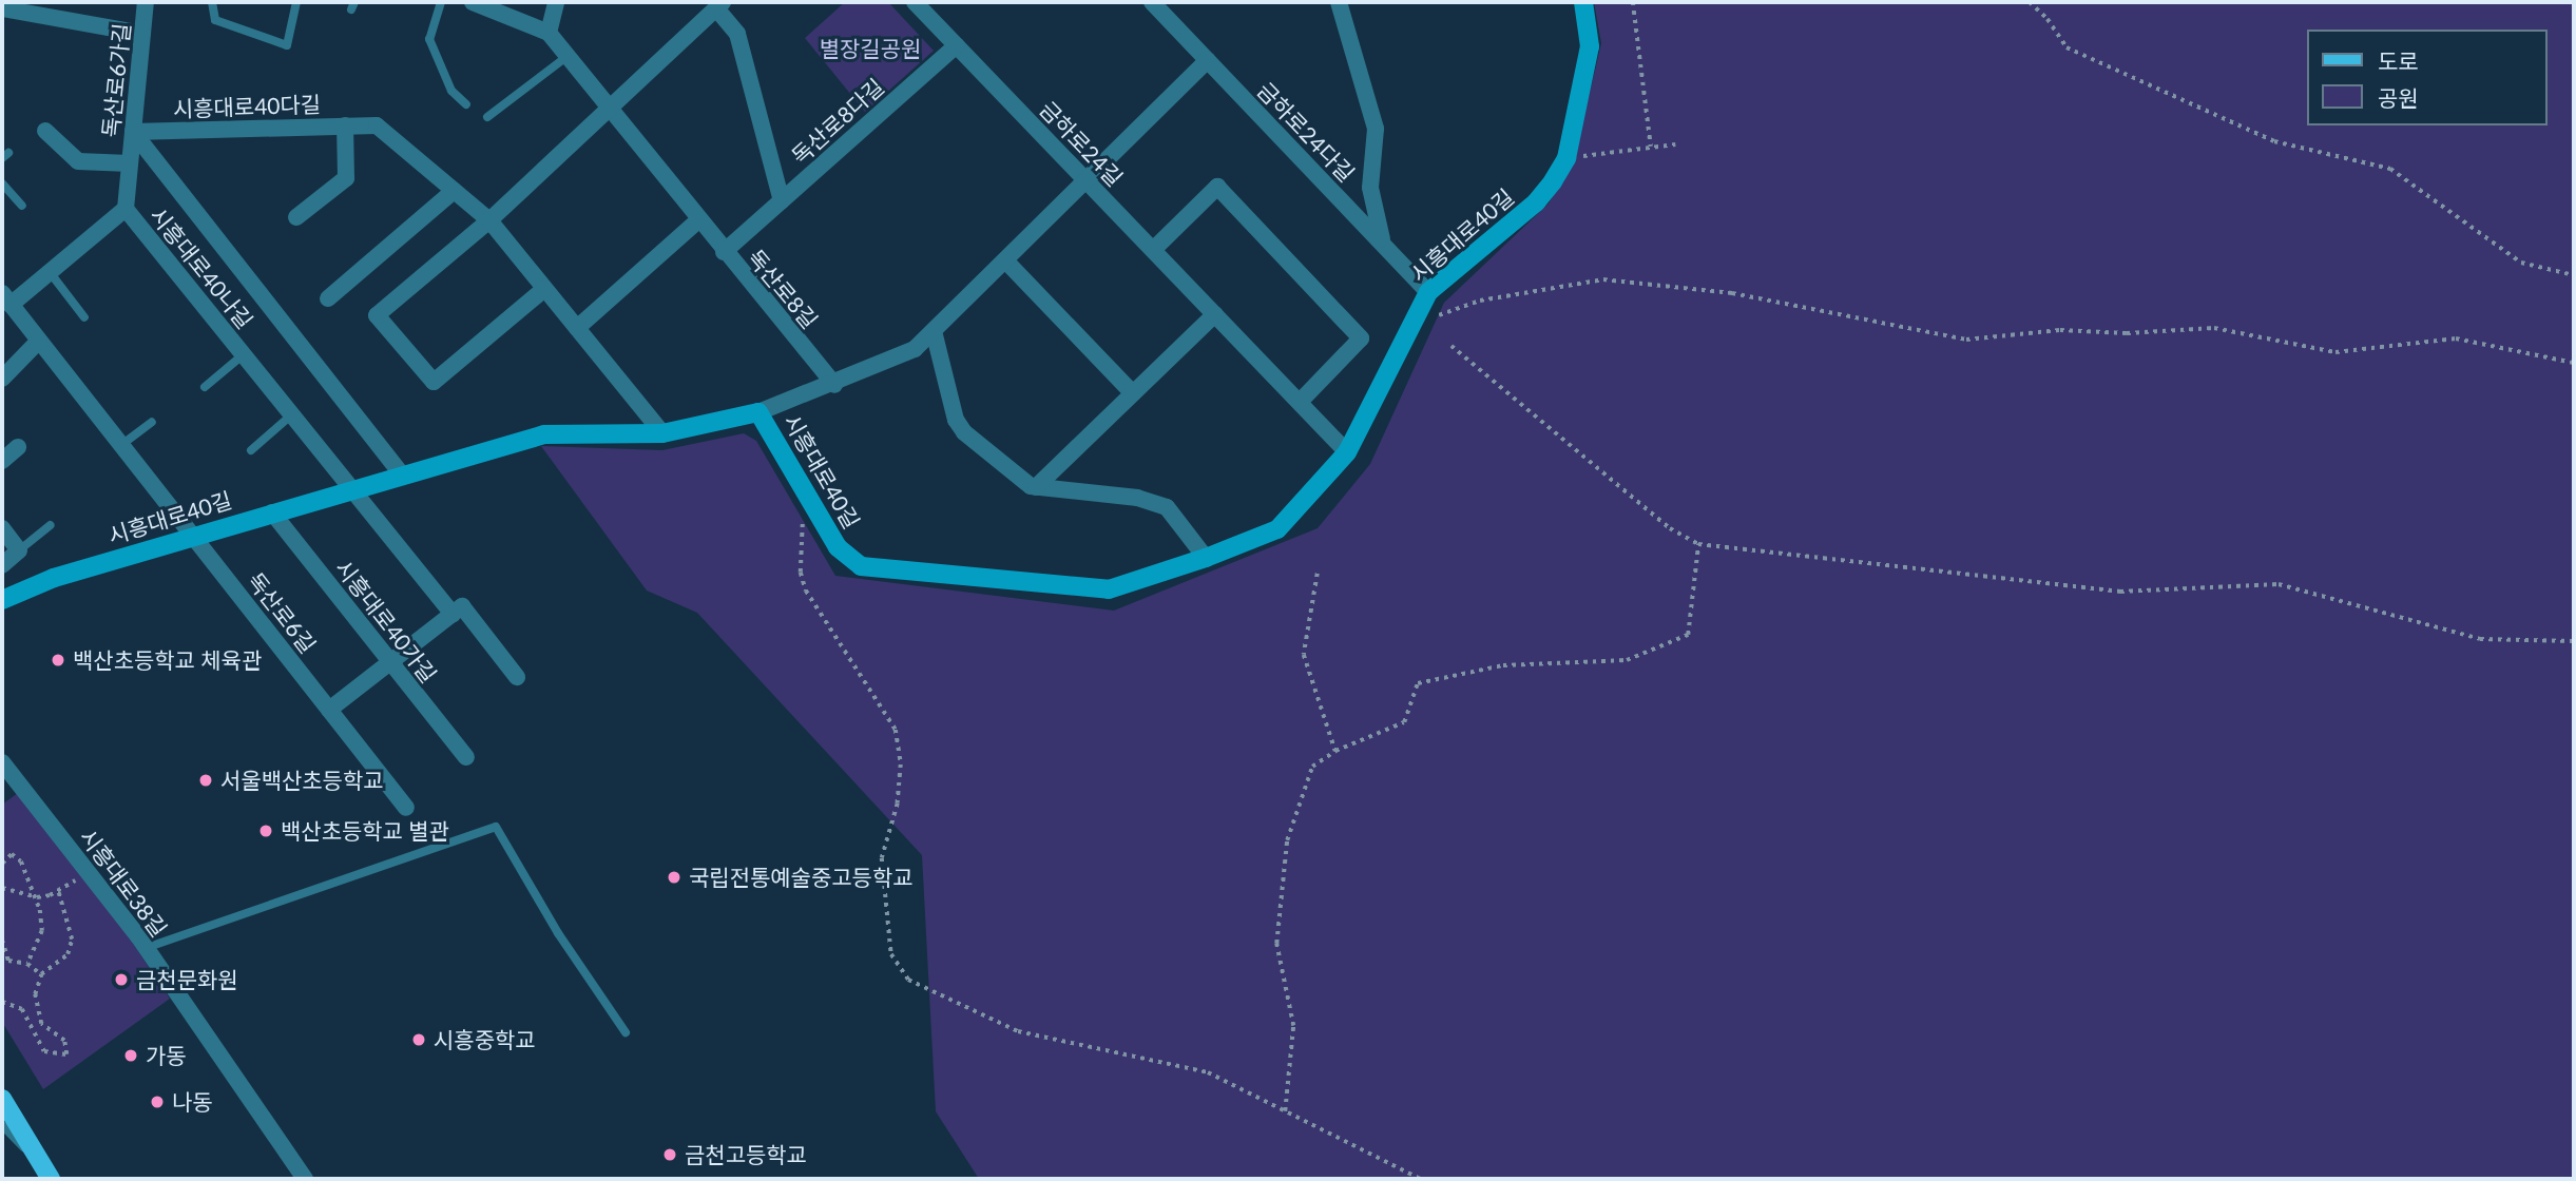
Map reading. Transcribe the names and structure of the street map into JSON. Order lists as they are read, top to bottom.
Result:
{
  "streets": {
    "street": [
      "독산로6가길",
      "시흥대로40다길",
      "독산로8다길",
      "금하로24다길",
      "금하로24길",
      "시흥대로40길",
      "시흥대로40나길",
      "독산로8길",
      "독산로6길",
      "시흥대로40가길",
      "시흥대로38길"
    ]
  },
  "crossings": [
    ["독산로6가길", "시흥대로40다길"],
    ["독산로6가길", "시흥대로40나길"],
    ["시흥대로40다길", "시흥대로40길"],
    ["독산로8다길", "금하로24길"],
    ["독산로8다길", "독산로8길"],
    ["금하로24다길", "시흥대로40길"],
    ["금하로24길", "시흥대로40길"],
    ["시흥대로40길", "시흥대로40나길"],
    ["시흥대로40길", "독산로6길"],
    ["시흥대로40길", "시흥대로40가길"]
  ],
  "parks": ["별장길공원"],
  "places": [
    "백산초등학교 체육관",
    "서울백산초등학교",
    "백산초등학교 별관",
    "국립전통예술중고등학교",
    "금천문화원",
    "시흥중학교",
    "가동",
    "나동",
    "금천고등학교"
  ],
  "legend": ["도로", "공원"]
}
